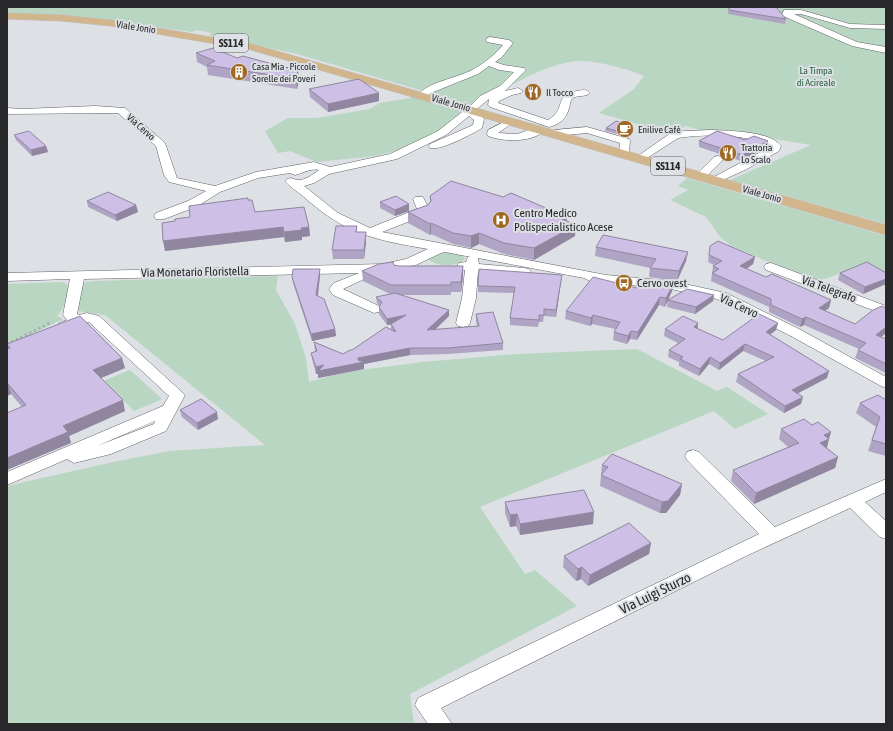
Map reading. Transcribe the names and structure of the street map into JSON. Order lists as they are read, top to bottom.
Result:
{
  "streets": {
    "main road": ["Viale Jonio", "SS114"],
    "street": [
      "Via Cervo",
      "Via Monetario Floristella",
      "Via Telegrafo",
      "Via Luigi Sturzo"
    ]
  },
  "parks": ["La Timpa di Acireale"],
  "places": {
    "building": ["Casa Mia - Piccole Sorelle dei Poveri"],
    "restaurant": ["Il Tocco", "Trattoria Lo Scalo"],
    "cafe": ["Enilive Cafè"],
    "hospital": ["Centro Medico Polispecialistico Acese"],
    "bus stop": ["Cervo ovest"]
  }
}
